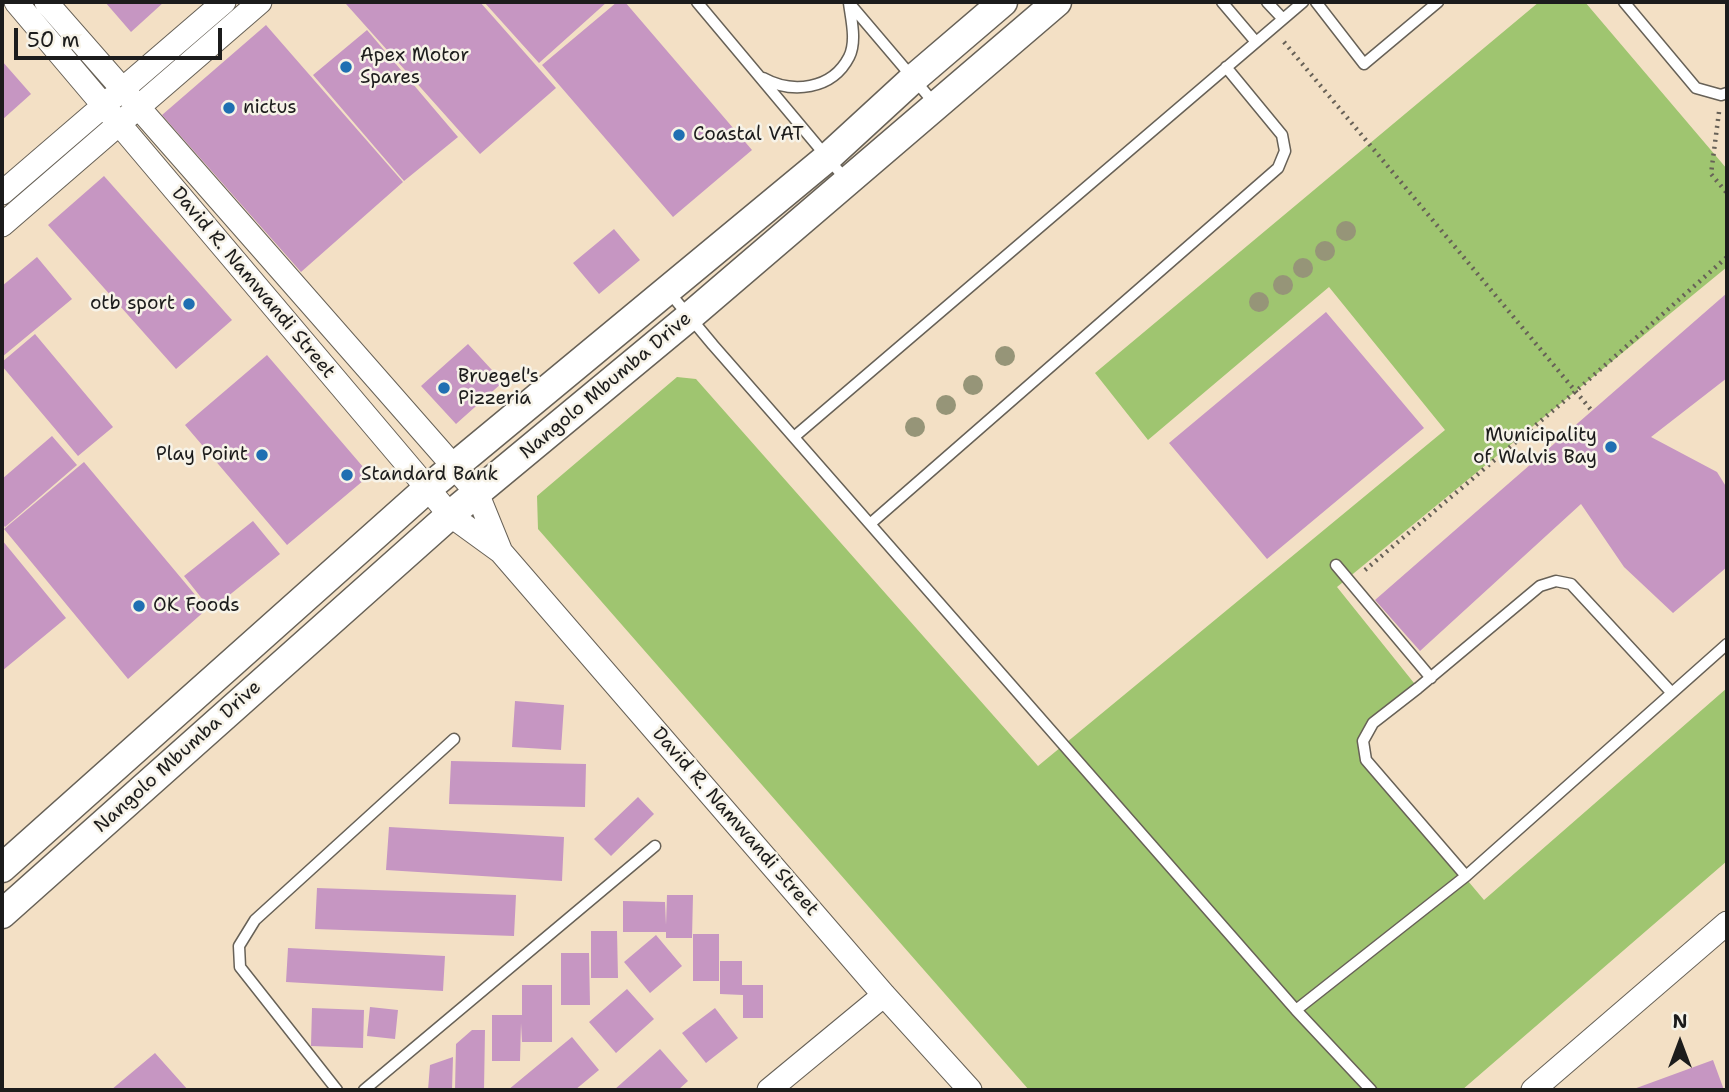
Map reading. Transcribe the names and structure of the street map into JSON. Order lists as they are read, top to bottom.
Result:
{
  "streets": {
    "street": ["David R. Namwandi Street", "Nangolo Mbumba Drive"]
  },
  "crossings": [
    ["David R. Namwandi Street", "Nangolo Mbumba Drive"]
  ],
  "places": [
    "Apex Motor Spares",
    "nictus",
    "Coastal VAT",
    "otb sport",
    "Bruegel's Pizzeria",
    "Municipality of Walvis Bay",
    "Play Point",
    "Standard Bank",
    "OK Foods"
  ],
  "scale_bar": "50 m",
  "north": "top"
}
